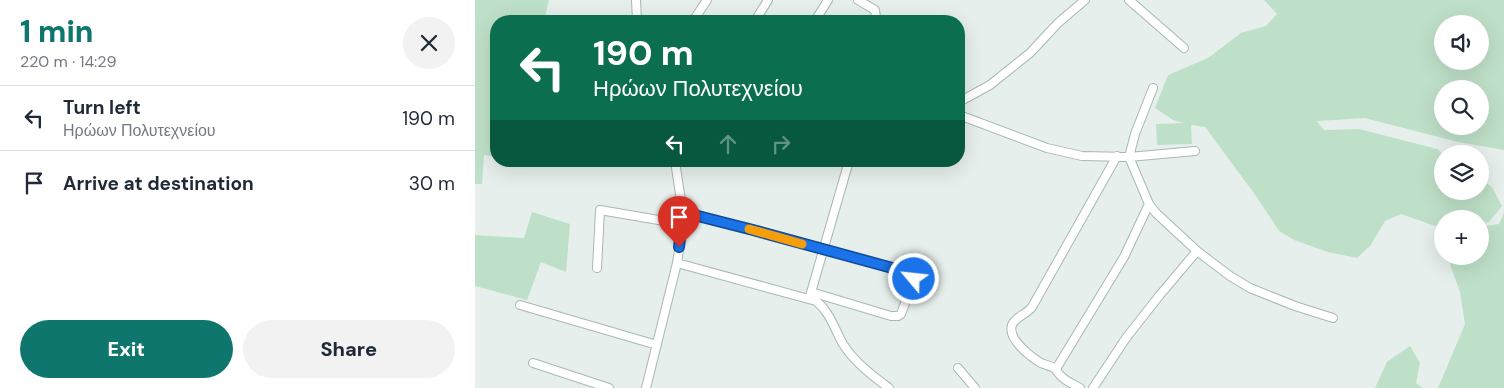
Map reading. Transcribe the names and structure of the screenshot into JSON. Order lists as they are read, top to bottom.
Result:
{
  "page": {
    "heading": ["1 min", "220 m · 14:29"],
    "map_buttons": "+",
    "turn": ["190 m", "Ηρώων Πολυτεχνείου"],
    "list": [
      {
        "name": "Turn left",
        "note": "Ηρώων Πολυτεχνείου",
        "value": "190 m"
      },
      {
        "name": "Arrive at destination",
        "value": "30 m"
      }
    ],
    "buttons": ["Exit", "Share"]
  }
}
